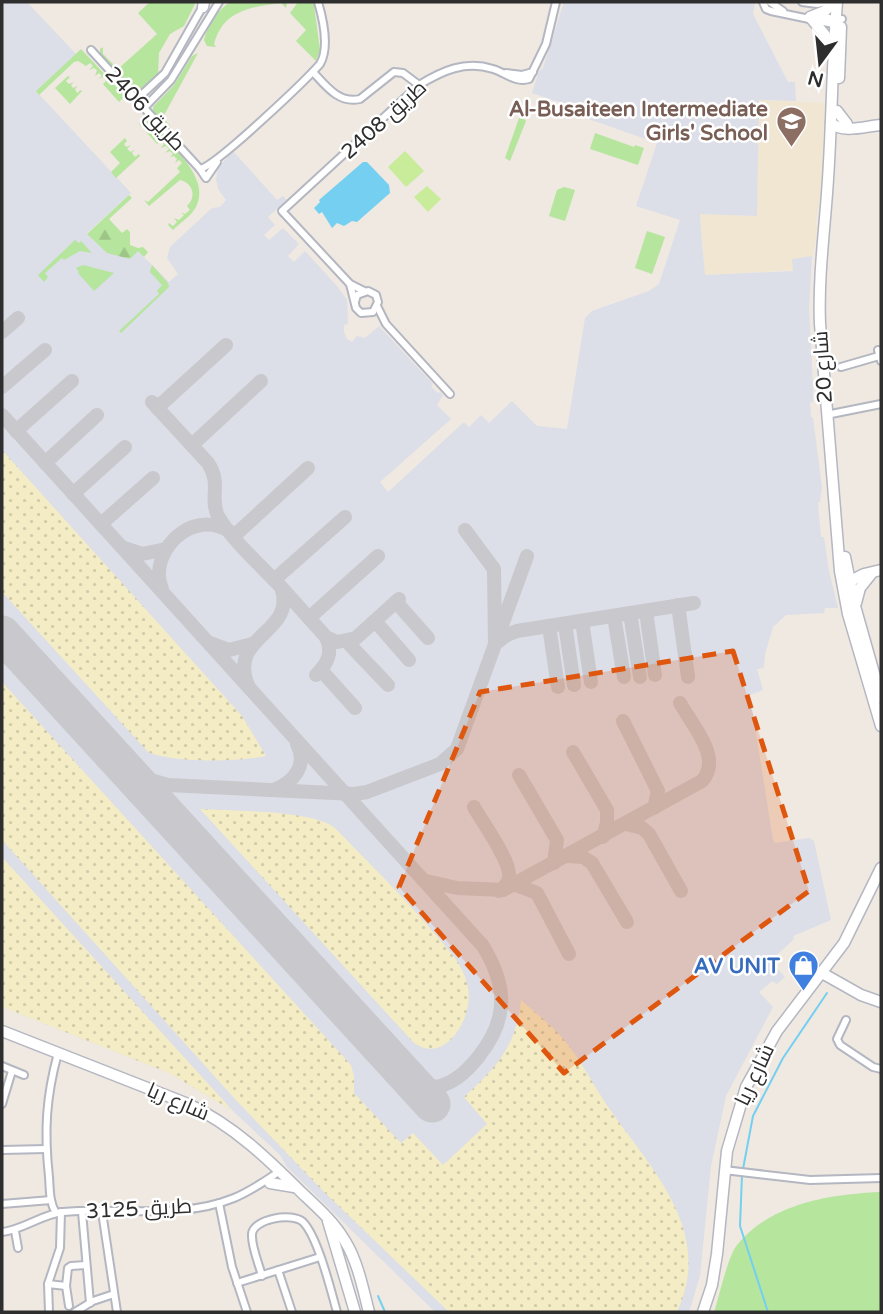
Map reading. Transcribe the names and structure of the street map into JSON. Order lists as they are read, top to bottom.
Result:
{
  "streets": {
    "main road": ["شارع 20", "شارع ريا"],
    "street": ["طريق 2406", "طريق 2408", "طريق 3125"]
  },
  "crossings": [
    ["شارع ريا", "طريق 3125"]
  ],
  "places": {
    "school or university": ["Al-Busaiteen Intermediate Girls' School"],
    "shop": ["AV UNIT"]
  },
  "north": "bottom"
}
